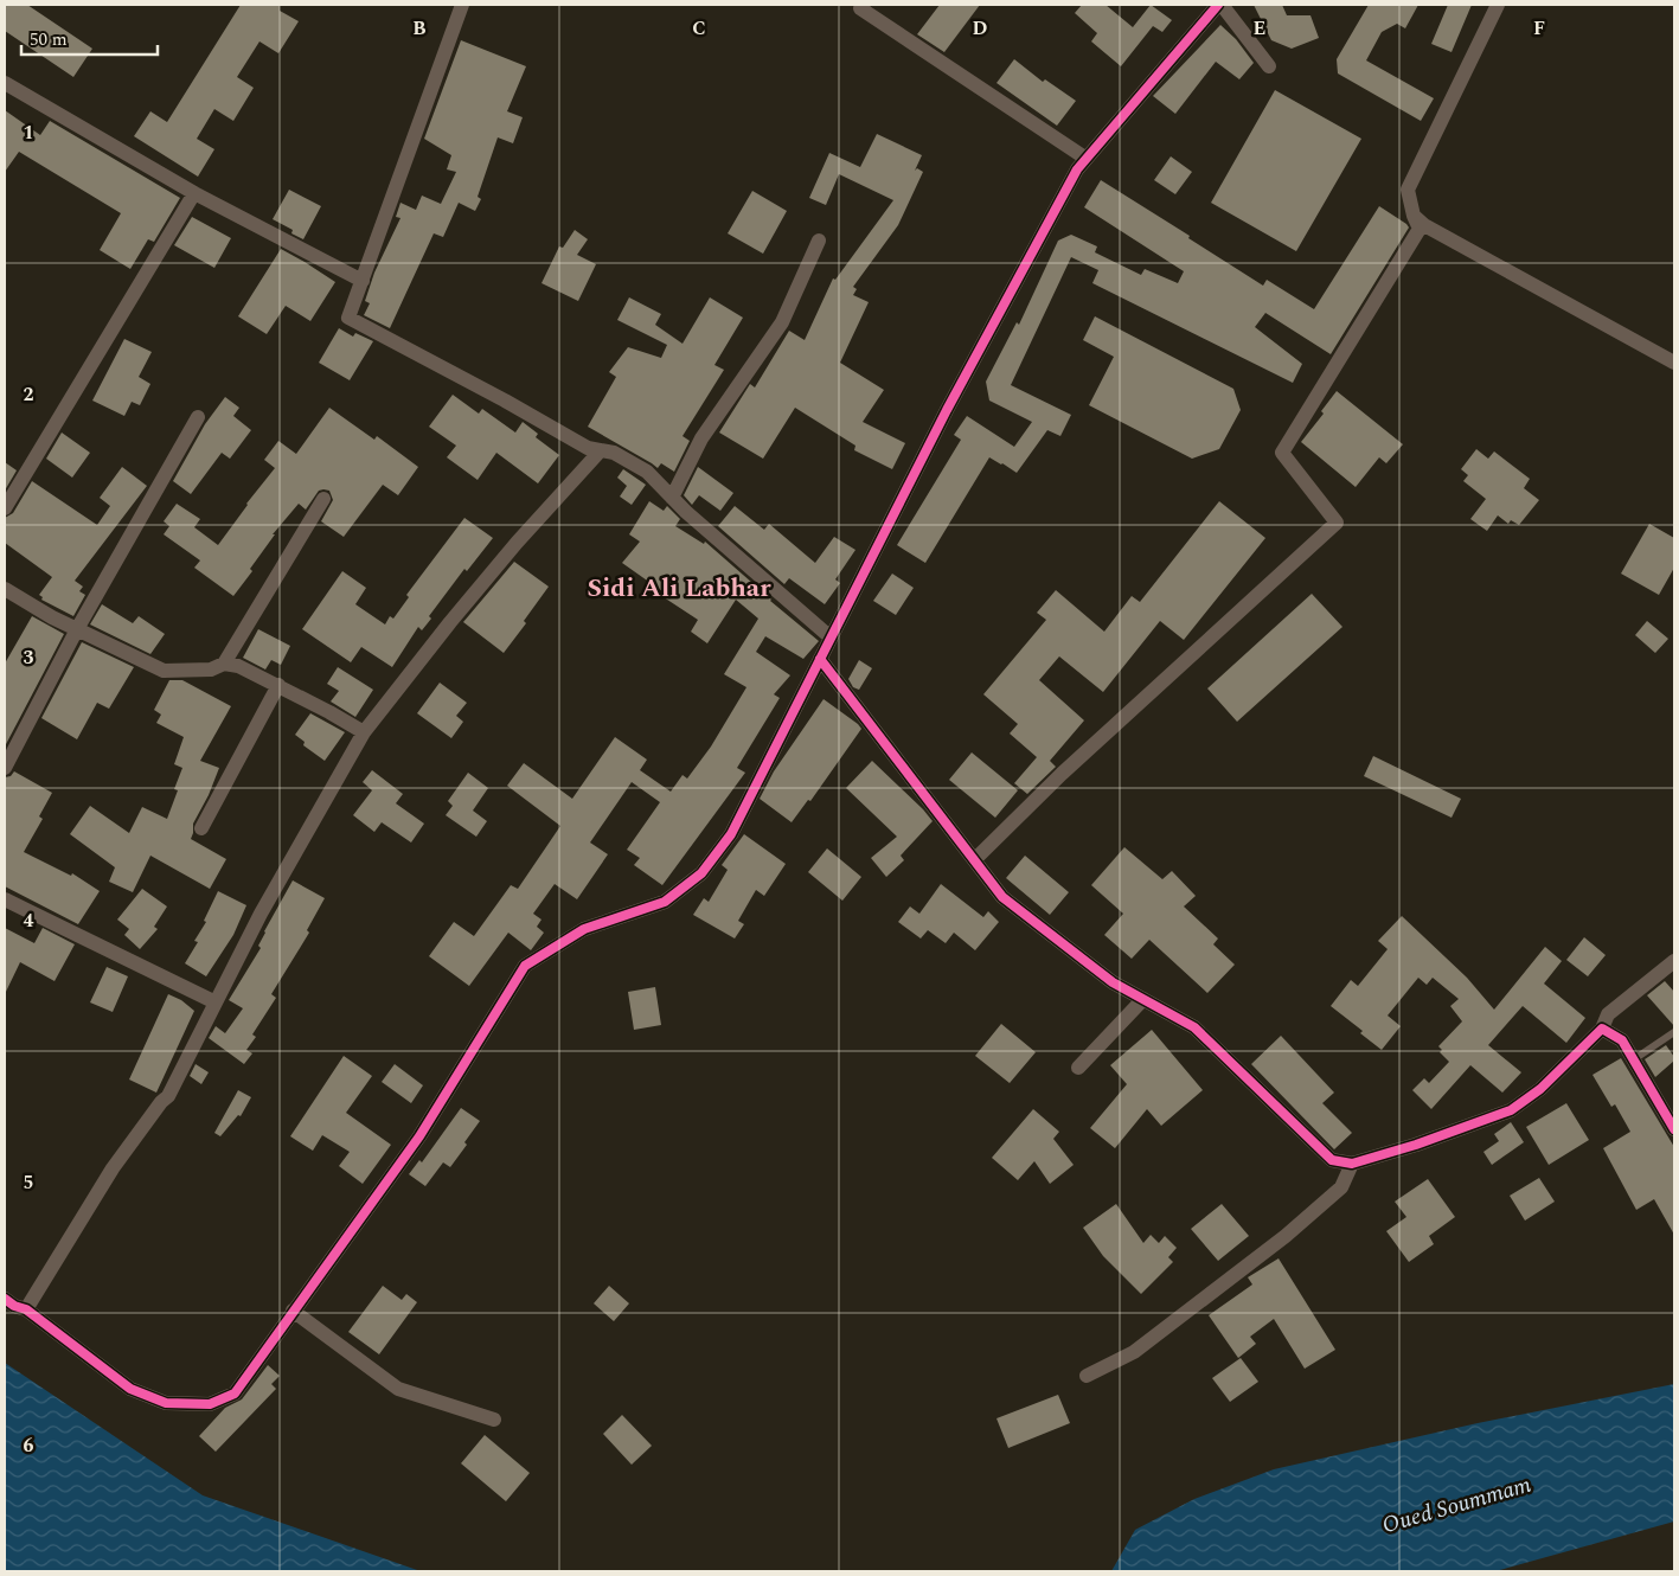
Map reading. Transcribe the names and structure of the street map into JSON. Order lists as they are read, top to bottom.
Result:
{
  "districts": ["Sidi Ali Labhar"],
  "water": ["Oued Soummam"],
  "scale_bar": "50 m",
  "grid": {
    "columns": [
      "B",
      "C",
      "D",
      "E",
      "F"
    ],
    "rows": [
      "1",
      "2",
      "3",
      "4",
      "5",
      "6"
    ]
  }
}
